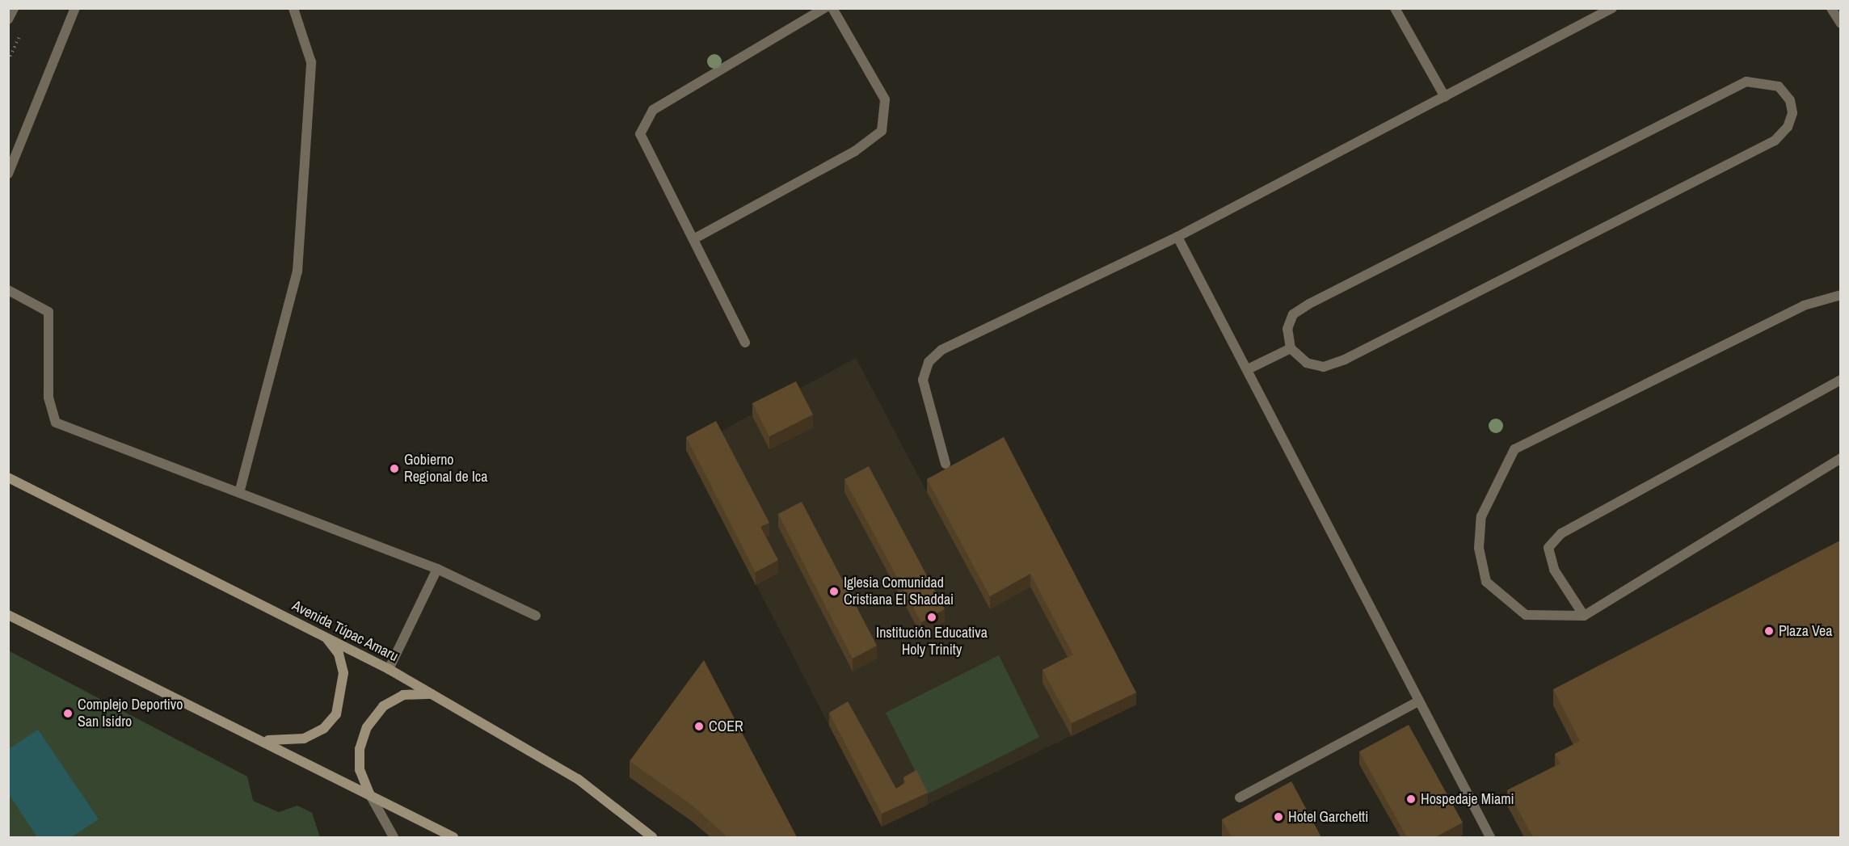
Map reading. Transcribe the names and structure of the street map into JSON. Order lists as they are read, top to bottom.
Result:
{
  "streets": {
    "main road": ["Avenida Túpac Amaru"]
  },
  "places": [
    "Gobierno Regional de Ica",
    "Iglesia Comunidad Cristiana El Shaddai",
    "Institución Educativa Holy Trinity",
    "Plaza Vea",
    "Complejo Deportivo San Isidro",
    "COER",
    "Hospedaje Miami",
    "Hotel Garchetti"
  ]
}
